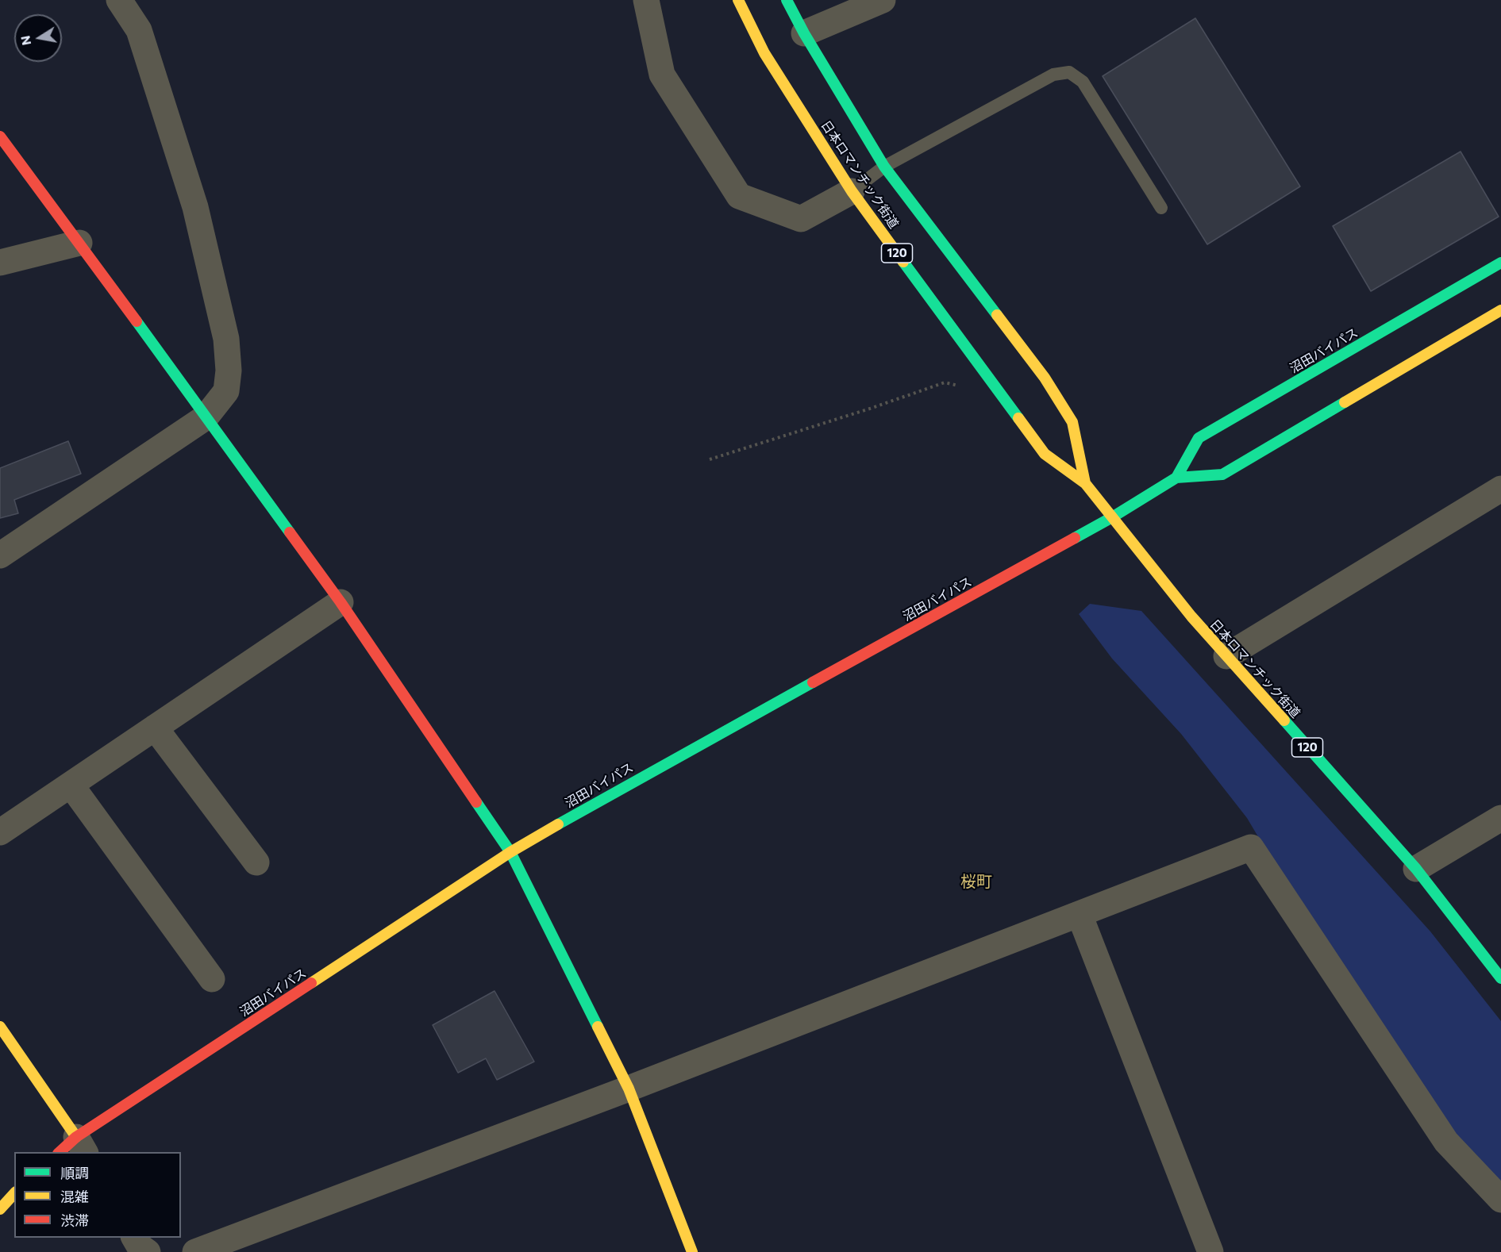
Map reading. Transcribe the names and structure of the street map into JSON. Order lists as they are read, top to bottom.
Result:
{
  "streets": {
    "main road": ["日本ロマンチック街道", "120", "沼田バイパス"]
  },
  "crossings": [
    ["日本ロマンチック街道", "沼田バイパス"]
  ],
  "districts": ["桜町"],
  "legend": ["順調", "混雑", "渋滞"],
  "north": "left"
}
